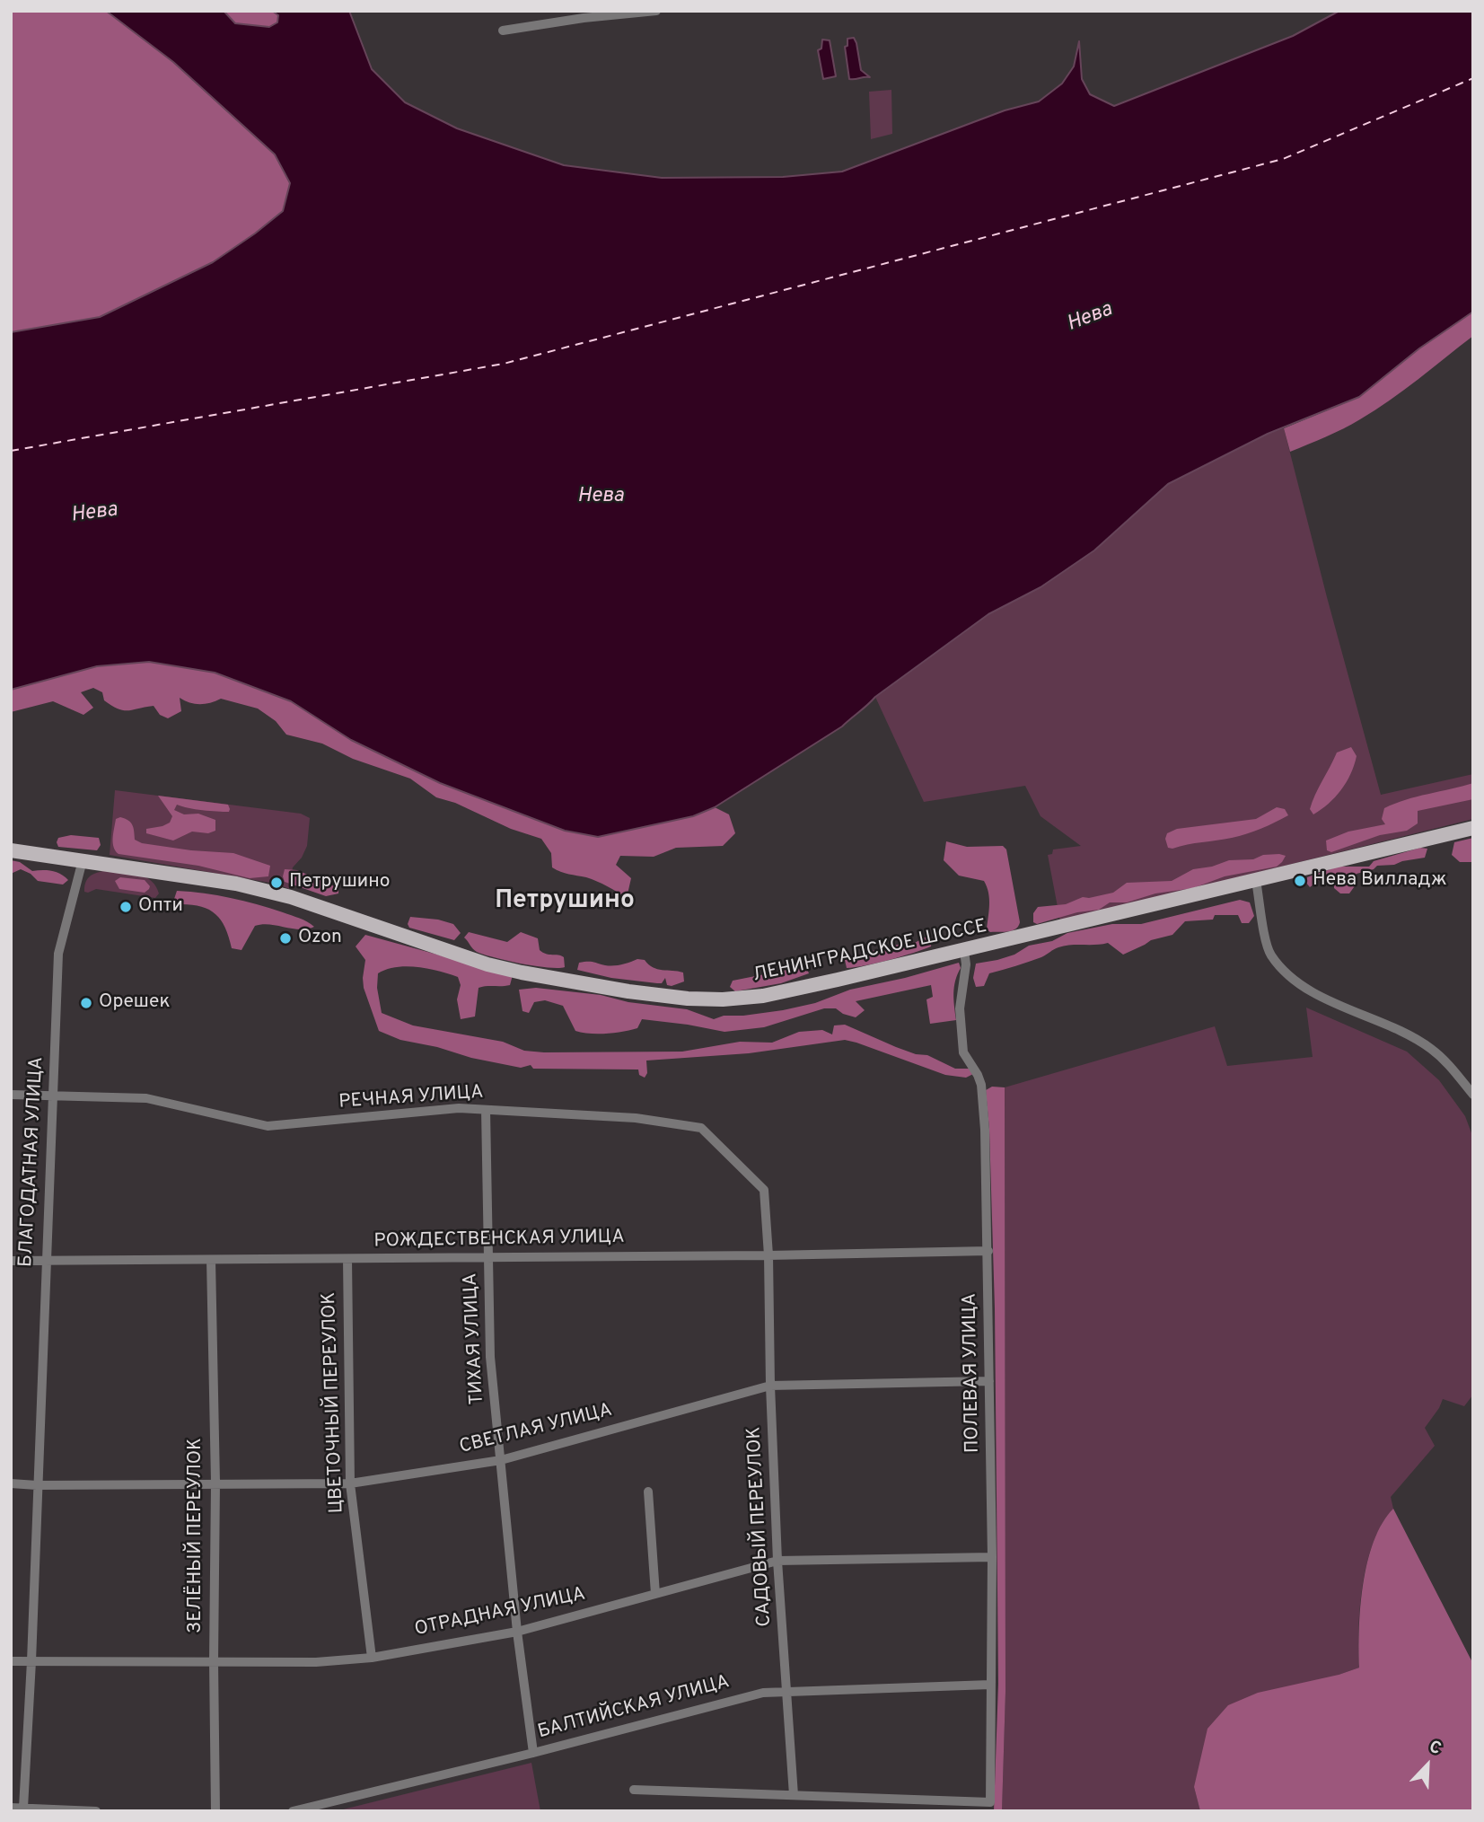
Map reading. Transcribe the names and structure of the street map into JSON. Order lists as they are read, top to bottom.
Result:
{
  "streets": {
    "main road": ["ЛЕНИНГРАДСКОЕ ШОССЕ"],
    "street": [
      "РЕЧНАЯ УЛИЦА",
      "БЛАГОДАТНАЯ УЛИЦА",
      "РОЖДЕСТВЕНСКАЯ УЛИЦА",
      "ТИХАЯ УЛИЦА",
      "ПОЛЕВАЯ УЛИЦА",
      "ЦВЕТОЧНЫЙ ПЕРЕУЛОК",
      "СВЕТЛАЯ УЛИЦА",
      "САДОВЫЙ ПЕРЕУЛОК",
      "ЗЕЛЁНЫЙ ПЕРЕУЛОК",
      "ОТРАДНАЯ УЛИЦА",
      "БАЛТИЙСКАЯ УЛИЦА"
    ]
  },
  "crossings": [
    ["ЛЕНИНГРАДСКОЕ ШОССЕ", "БЛАГОДАТНАЯ УЛИЦА"],
    ["ЛЕНИНГРАДСКОЕ ШОССЕ", "ПОЛЕВАЯ УЛИЦА"],
    ["РЕЧНАЯ УЛИЦА", "БЛАГОДАТНАЯ УЛИЦА"],
    ["РЕЧНАЯ УЛИЦА", "РОЖДЕСТВЕНСКАЯ УЛИЦА"],
    ["РЕЧНАЯ УЛИЦА", "ТИХАЯ УЛИЦА"],
    ["РЕЧНАЯ УЛИЦА", "САДОВЫЙ ПЕРЕУЛОК"],
    ["БЛАГОДАТНАЯ УЛИЦА", "РОЖДЕСТВЕНСКАЯ УЛИЦА"],
    ["БЛАГОДАТНАЯ УЛИЦА", "СВЕТЛАЯ УЛИЦА"],
    ["БЛАГОДАТНАЯ УЛИЦА", "ОТРАДНАЯ УЛИЦА"],
    ["РОЖДЕСТВЕНСКАЯ УЛИЦА", "ТИХАЯ УЛИЦА"],
    ["РОЖДЕСТВЕНСКАЯ УЛИЦА", "ПОЛЕВАЯ УЛИЦА"],
    ["РОЖДЕСТВЕНСКАЯ УЛИЦА", "ЦВЕТОЧНЫЙ ПЕРЕУЛОК"],
    ["РОЖДЕСТВЕНСКАЯ УЛИЦА", "САДОВЫЙ ПЕРЕУЛОК"],
    ["РОЖДЕСТВЕНСКАЯ УЛИЦА", "ЗЕЛЁНЫЙ ПЕРЕУЛОК"],
    ["ТИХАЯ УЛИЦА", "СВЕТЛАЯ УЛИЦА"],
    ["ТИХАЯ УЛИЦА", "ОТРАДНАЯ УЛИЦА"],
    ["ТИХАЯ УЛИЦА", "БАЛТИЙСКАЯ УЛИЦА"],
    ["ПОЛЕВАЯ УЛИЦА", "СВЕТЛАЯ УЛИЦА"],
    ["ПОЛЕВАЯ УЛИЦА", "САДОВЫЙ ПЕРЕУЛОК"],
    ["ПОЛЕВАЯ УЛИЦА", "ОТРАДНАЯ УЛИЦА"],
    ["ПОЛЕВАЯ УЛИЦА", "БАЛТИЙСКАЯ УЛИЦА"],
    ["ЦВЕТОЧНЫЙ ПЕРЕУЛОК", "СВЕТЛАЯ УЛИЦА"],
    ["ЦВЕТОЧНЫЙ ПЕРЕУЛОК", "ОТРАДНАЯ УЛИЦА"],
    ["СВЕТЛАЯ УЛИЦА", "САДОВЫЙ ПЕРЕУЛОК"],
    ["СВЕТЛАЯ УЛИЦА", "ЗЕЛЁНЫЙ ПЕРЕУЛОК"],
    ["САДОВЫЙ ПЕРЕУЛОК", "ОТРАДНАЯ УЛИЦА"],
    ["САДОВЫЙ ПЕРЕУЛОК", "БАЛТИЙСКАЯ УЛИЦА"],
    ["ЗЕЛЁНЫЙ ПЕРЕУЛОК", "ОТРАДНАЯ УЛИЦА"]
  ],
  "districts": ["Петрушино"],
  "water": ["Нева"],
  "places": [
    "Нева Вилладж",
    "Петрушино",
    "Опти",
    "Ozon",
    "Орешек"
  ],
  "north": "top right"
}
